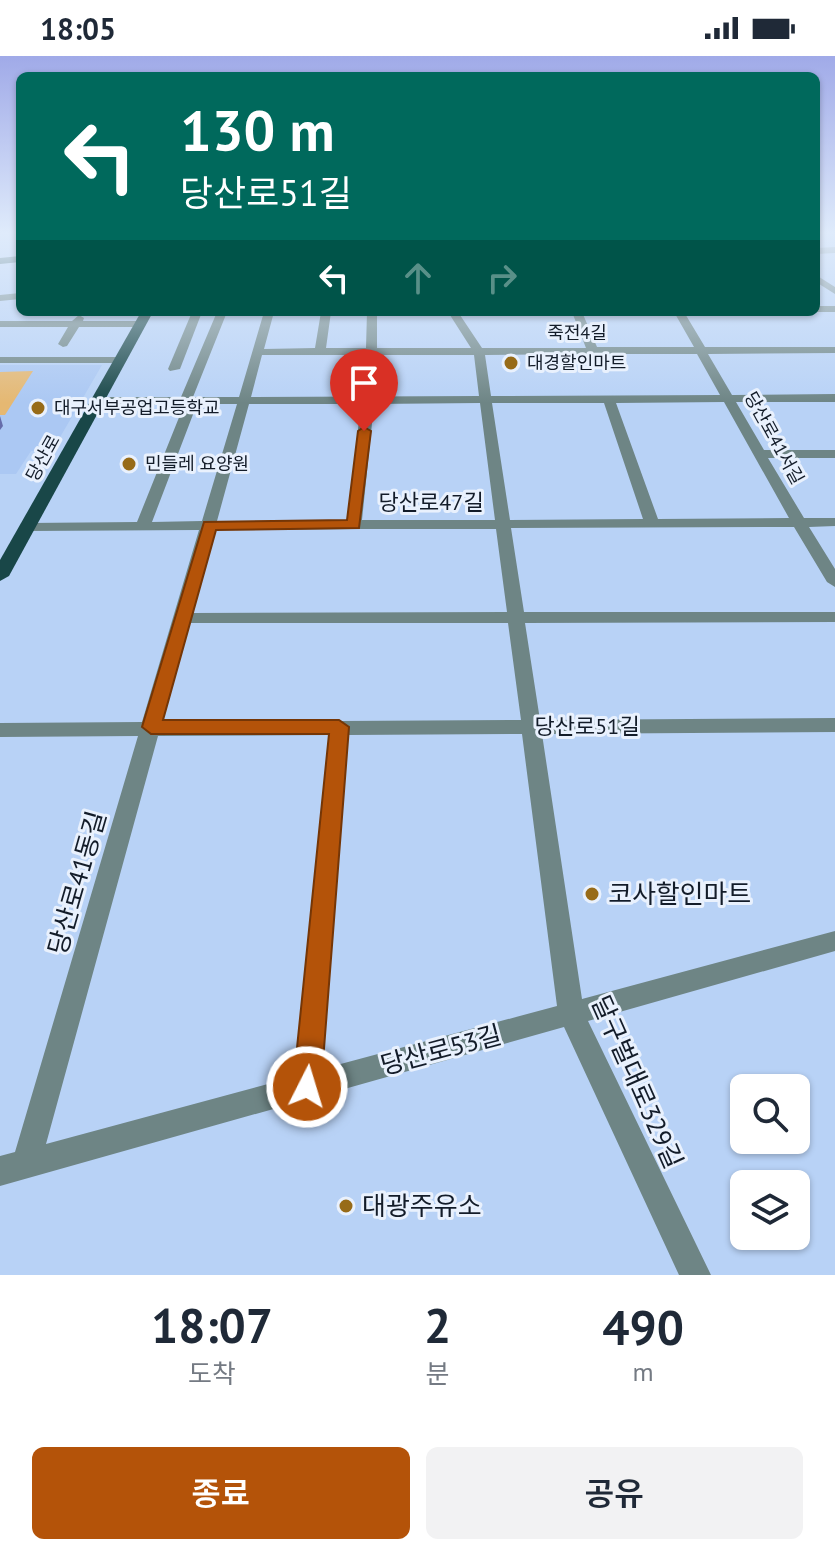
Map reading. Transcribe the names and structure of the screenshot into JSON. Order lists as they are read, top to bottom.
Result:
{
  "streets": {
    "main road": ["당산로"],
    "street": [
      "죽전4길",
      "당산로41서길",
      "당산로47길",
      "당산로51길",
      "당산로41동길",
      "당산로53길",
      "달구벌대로329길"
    ]
  },
  "crossings": [
    ["죽전4길", "당산로41서길"],
    ["죽전4길", "당산로41동길"],
    ["죽전4길", "달구벌대로329길"],
    ["당산로41서길", "당산로47길"],
    ["당산로", "당산로47길"],
    ["당산로47길", "당산로41동길"],
    ["당산로47길", "달구벌대로329길"],
    ["당산로51길", "당산로41동길"],
    ["당산로51길", "달구벌대로329길"],
    ["당산로41동길", "당산로53길"],
    ["당산로53길", "달구벌대로329길"]
  ],
  "places": [
    "대경할인마트",
    "대구서부공업고등학교",
    "민들레 요양원",
    "코사할인마트",
    "대광주유소"
  ],
  "page": {
    "status": "18:05",
    "turn": ["130 m", "당산로51길"],
    "eta": [
      "18:07",
      "도착",
      "2",
      "분",
      "490",
      "m"
    ],
    "buttons": ["종료", "공유"]
  }
}
